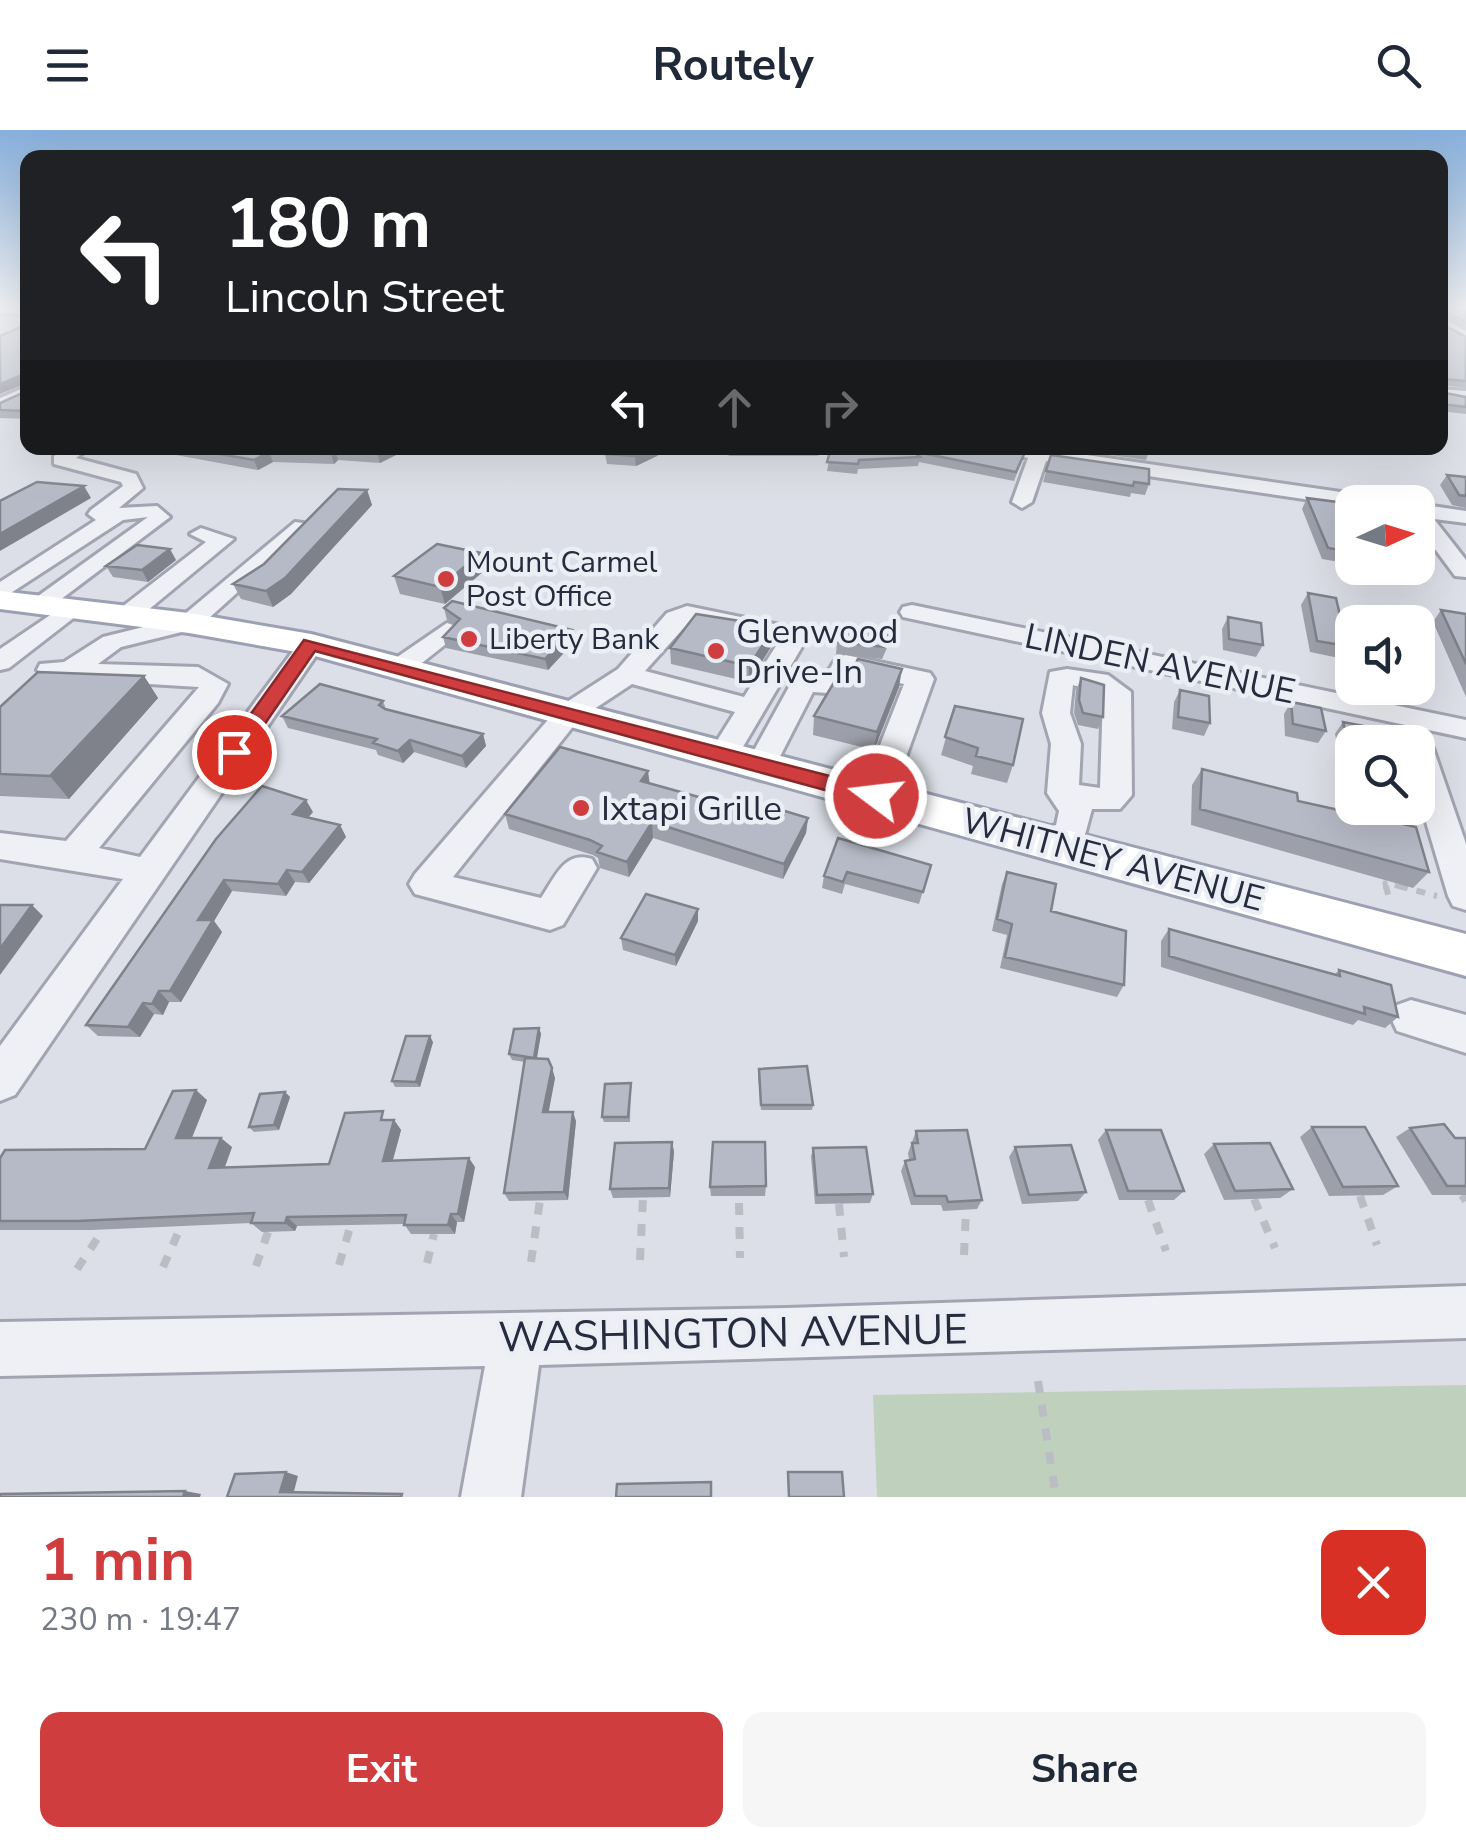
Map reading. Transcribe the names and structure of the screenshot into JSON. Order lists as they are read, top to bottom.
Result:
{
  "streets": {
    "main road": ["WHITNEY AVENUE"],
    "street": ["LINDEN AVENUE", "WASHINGTON AVENUE"]
  },
  "places": [
    "Mount Carmel Post Office",
    "Liberty Bank",
    "Glenwood Drive-In",
    "Ixtapi Grille"
  ],
  "north": "right",
  "page": {
    "header": "Routely",
    "turn": ["180 m", "Lincoln Street"],
    "heading": ["1 min", "230 m · 19:47"],
    "buttons": ["Exit", "Share"]
  }
}
